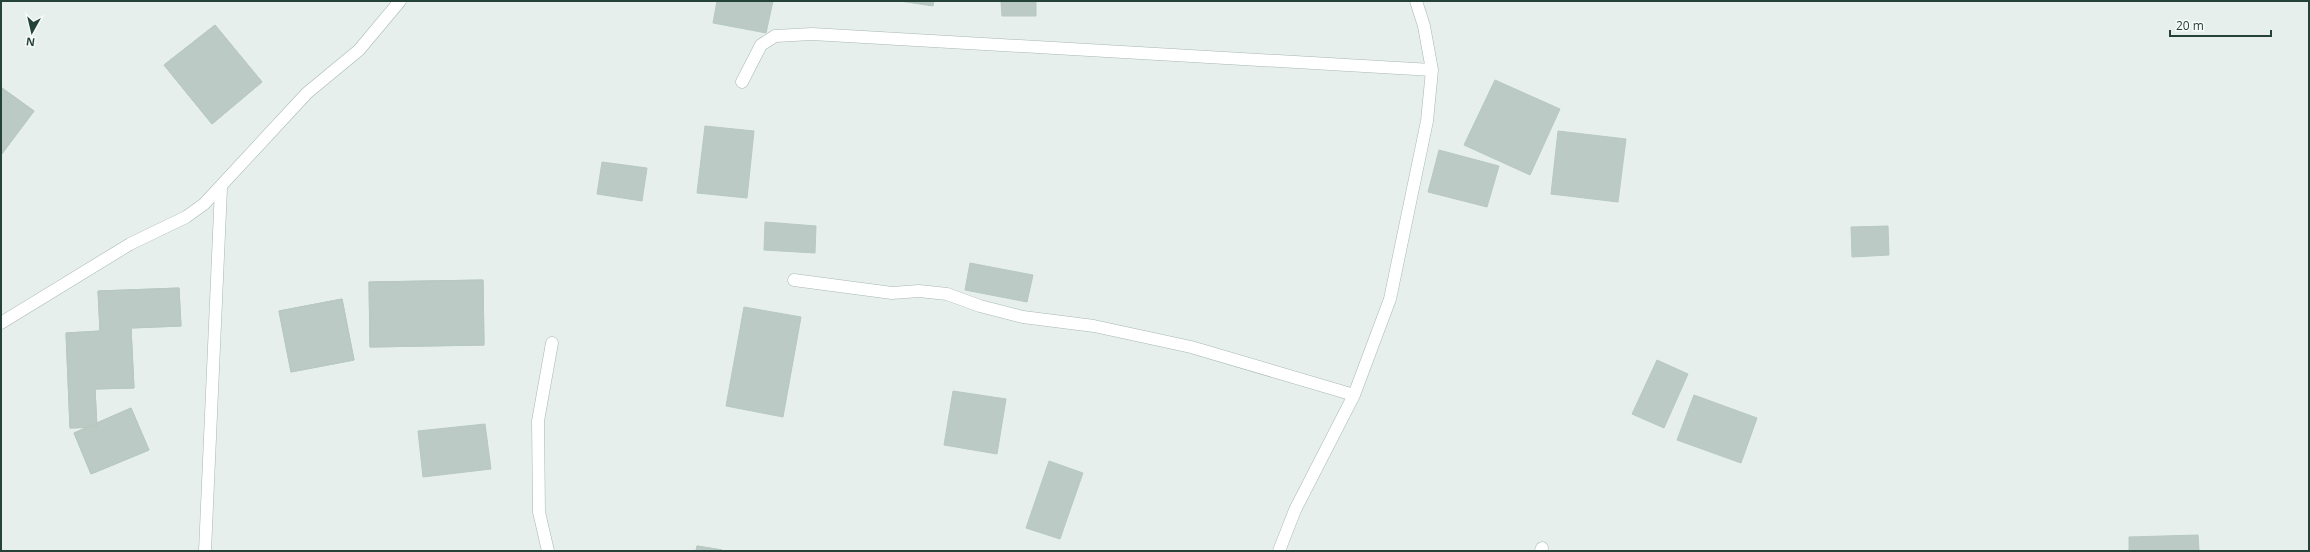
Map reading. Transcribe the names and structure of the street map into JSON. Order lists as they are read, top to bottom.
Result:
{
  "scale_bar": "20 m",
  "north": "bottom"
}
